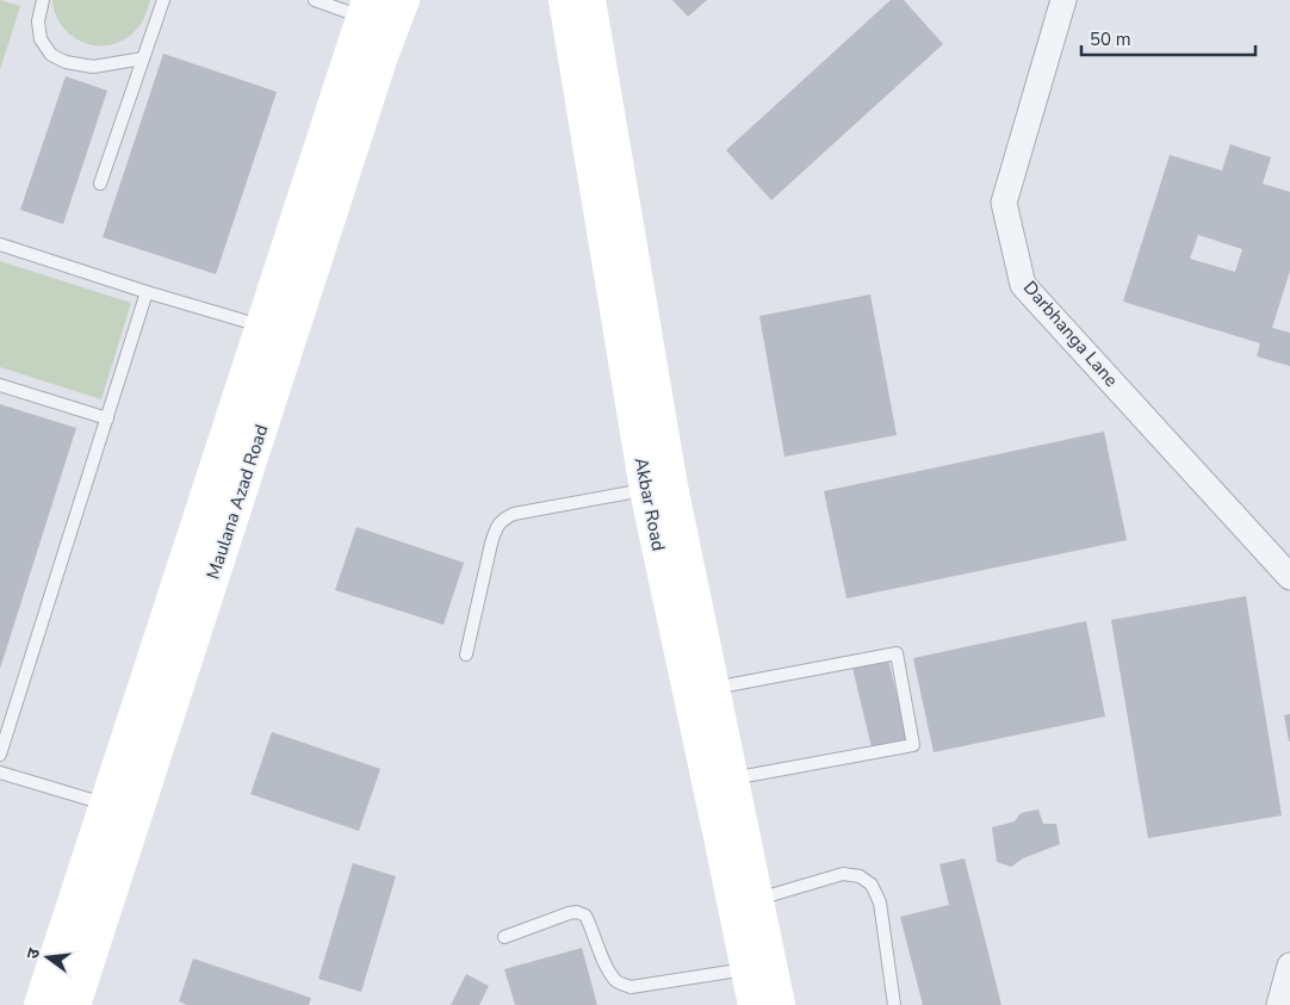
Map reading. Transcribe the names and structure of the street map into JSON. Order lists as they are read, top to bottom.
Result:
{
  "streets": {
    "main road": ["Maulana Azad Road", "Akbar Road"],
    "street": ["Darbhanga Lane"]
  },
  "scale_bar": "50 m",
  "north": "left"
}
